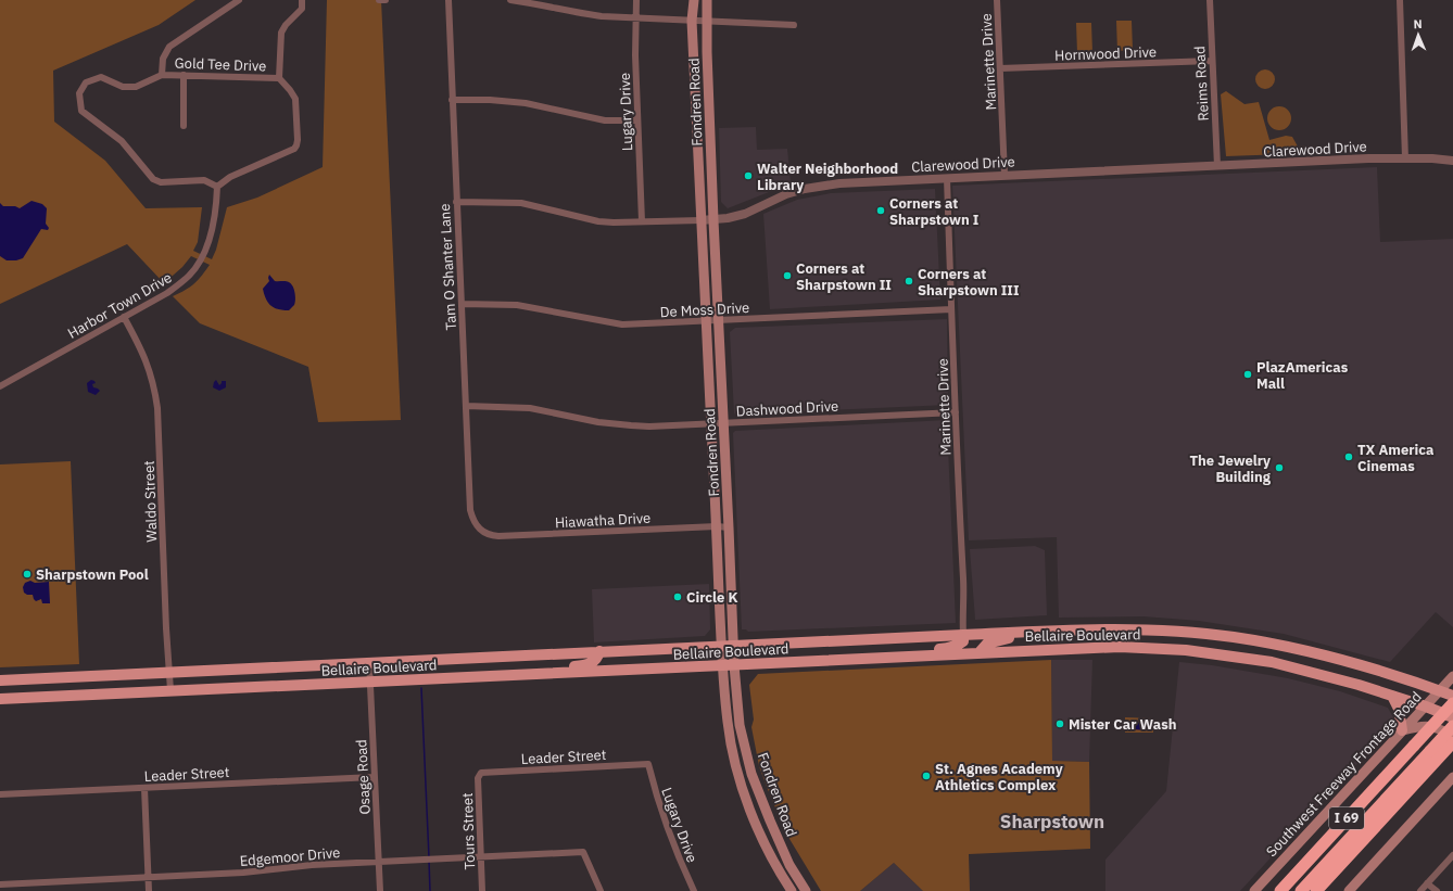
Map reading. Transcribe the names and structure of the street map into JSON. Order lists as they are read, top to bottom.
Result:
{
  "streets": {
    "highway": ["I 69"],
    "main road": ["Fondren Road", "Bellaire Boulevard", "Southwest Freeway Frontage Road"],
    "street": [
      "Hornwood Drive",
      "Marinette Drive",
      "Gold Tee Drive",
      "Reims Road",
      "Lugary Drive",
      "Clarewood Drive",
      "Tam O Shanter Lane",
      "Harbor Town Drive",
      "De Moss Drive",
      "Dashwood Drive",
      "Waldo Street",
      "Hiawatha Drive",
      "Leader Street",
      "Osage Road",
      "Tours Street",
      "Edgemoor Drive"
    ]
  },
  "crossings": [
    ["Hornwood Drive", "Marinette Drive"],
    ["Hornwood Drive", "Reims Road"],
    ["Marinette Drive", "Clarewood Drive"],
    ["Marinette Drive", "De Moss Drive"],
    ["Marinette Drive", "Dashwood Drive"],
    ["Marinette Drive", "Bellaire Boulevard"],
    ["Reims Road", "Clarewood Drive"],
    ["Fondren Road", "Clarewood Drive"],
    ["Fondren Road", "De Moss Drive"],
    ["Fondren Road", "Dashwood Drive"],
    ["Fondren Road", "Hiawatha Drive"],
    ["Fondren Road", "Bellaire Boulevard"],
    ["Lugary Drive", "Clarewood Drive"],
    ["Lugary Drive", "Leader Street"],
    ["Clarewood Drive", "Tam O Shanter Lane"],
    ["Tam O Shanter Lane", "De Moss Drive"],
    ["Tam O Shanter Lane", "Dashwood Drive"],
    ["Tam O Shanter Lane", "Hiawatha Drive"],
    ["Harbor Town Drive", "Waldo Street"],
    ["Waldo Street", "Bellaire Boulevard"],
    ["Bellaire Boulevard", "Southwest Freeway Frontage Road"],
    ["Bellaire Boulevard", "Osage Road"],
    ["Leader Street", "Osage Road"],
    ["Leader Street", "Tours Street"],
    ["Osage Road", "Edgemoor Drive"],
    ["Tours Street", "Edgemoor Drive"]
  ],
  "districts": ["Sharpstown"],
  "places": [
    "Walter Neighborhood Library",
    "Corners at Sharpstown I",
    "Corners at Sharpstown II",
    "Corners at Sharpstown III",
    "PlazAmericas Mall",
    "TX America Cinemas",
    "The Jewelry Building",
    "Sharpstown Pool",
    "Circle K",
    "Mister Car Wash",
    "St. Agnes Academy Athletics Complex"
  ],
  "north": "top"
}
